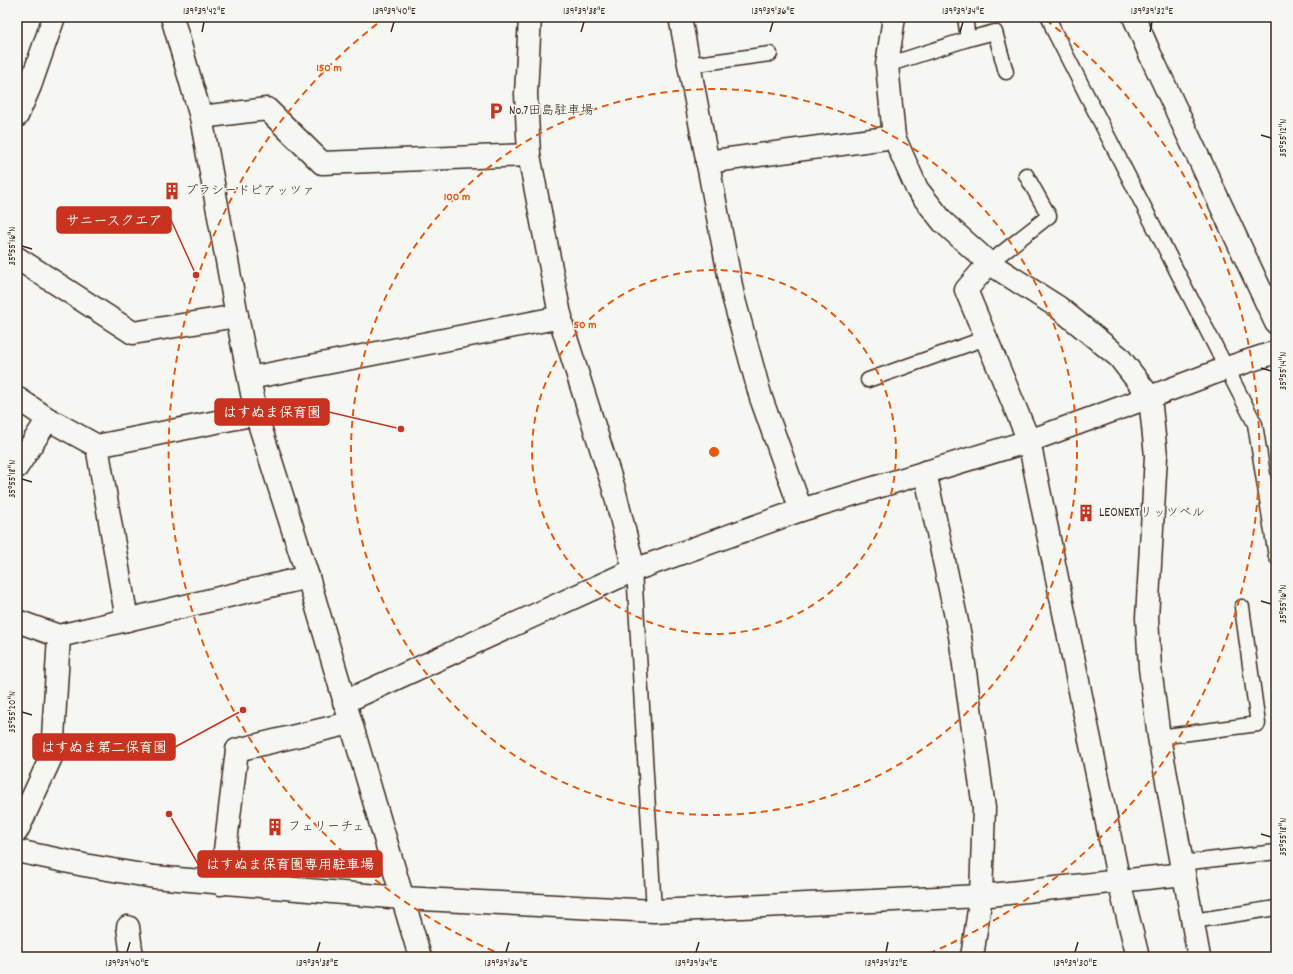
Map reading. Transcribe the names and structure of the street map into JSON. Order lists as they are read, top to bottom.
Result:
{
  "places": {
    "parking": ["No.7田島駐車場"],
    "building": ["プラシードピアッツァ", "LEONEXTリッツベル", "フェリーチェ"],
    "other": [
      "サニースクエア",
      "はすぬま保育園",
      "はすぬま第二保育園",
      "はすぬま保育園専用駐車場"
    ]
  },
  "coordinates": [
    "139°39'42\"E",
    "139°39'40\"E",
    "139°39'38\"E",
    "139°39'36\"E",
    "139°39'34\"E",
    "139°39'32\"E",
    "35°55'12\"N",
    "35°55'16\"N",
    "35°55'14\"N",
    "35°55'18\"N",
    "35°55'20\"N",
    "139°39'30\"E"
  ],
  "rings": ["150 m", "100 m", "50 m"]
}
